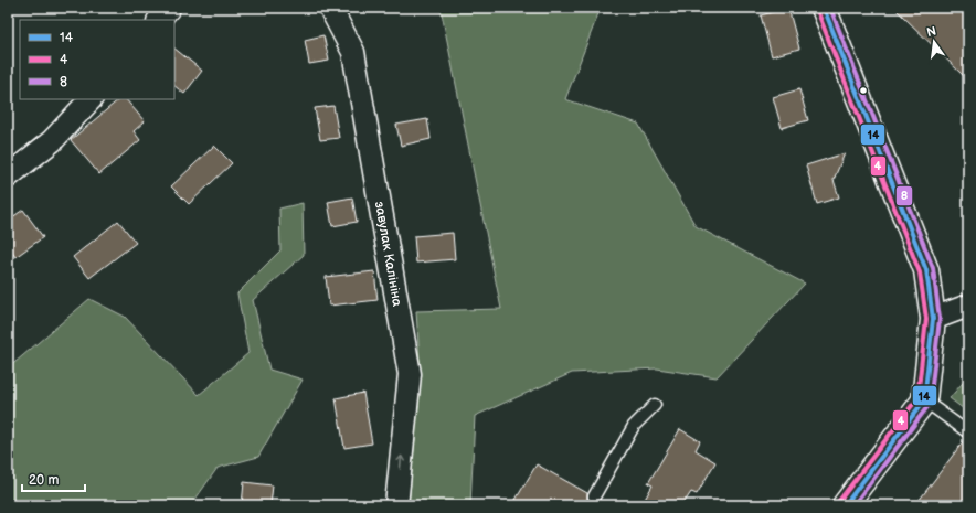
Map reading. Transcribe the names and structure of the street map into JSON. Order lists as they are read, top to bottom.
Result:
{
  "streets": {
    "street": ["завулак Калініна"]
  },
  "one_way": ["завулак Калініна"],
  "lines": ["transit line 14", "transit line 8", "transit line 4"],
  "legend": ["14", "4", "8"],
  "scale_bar": "20 m",
  "north": "top"
}
